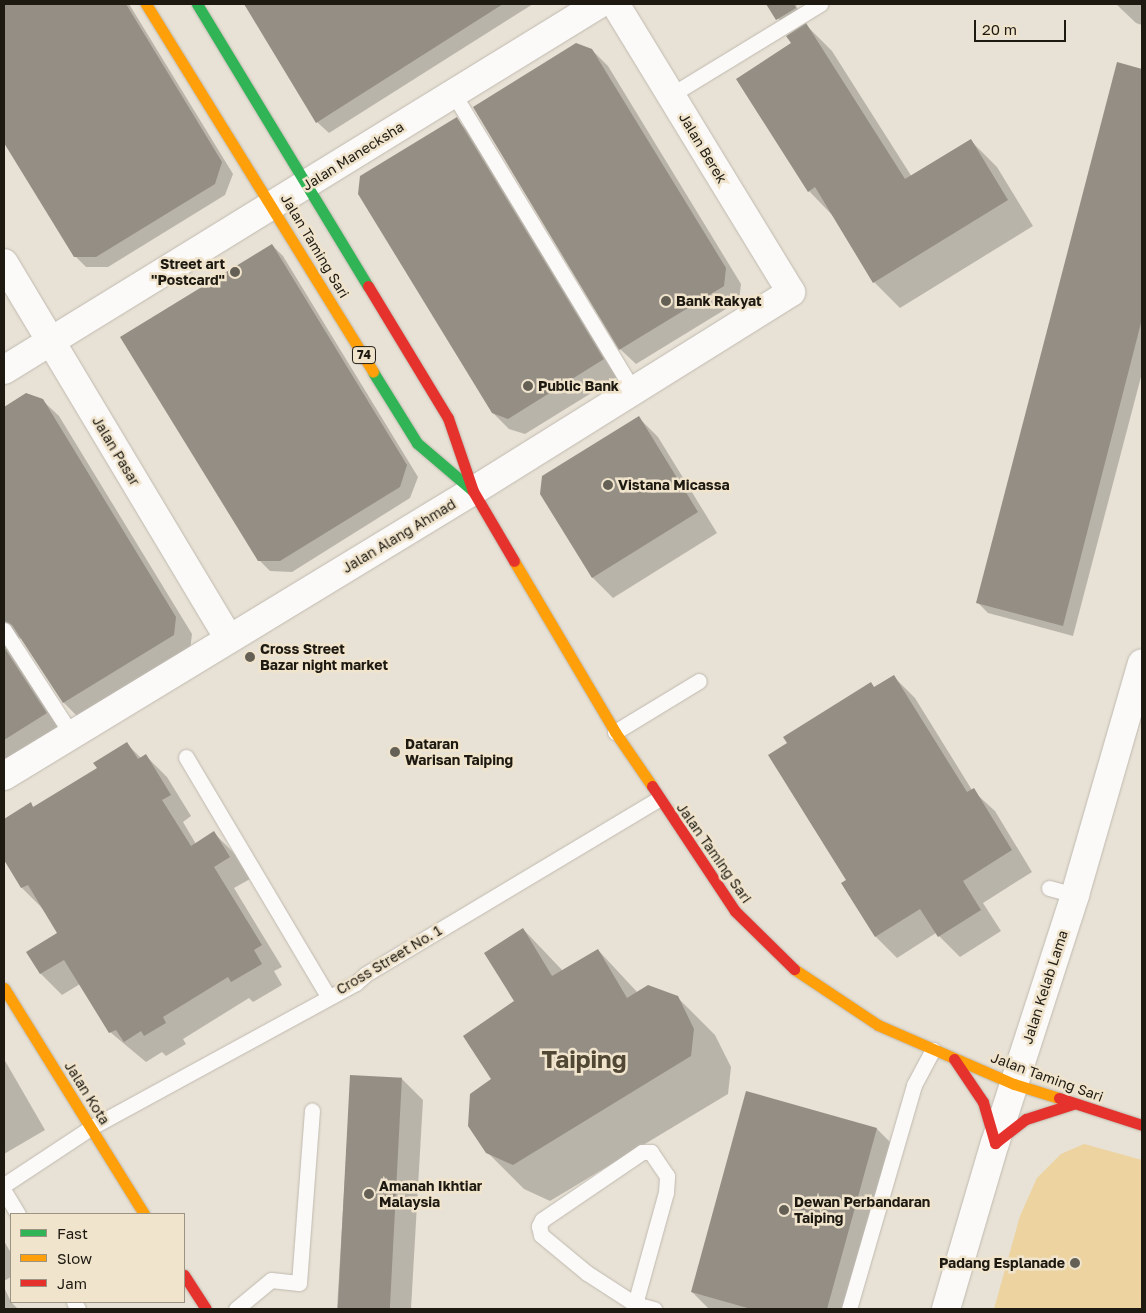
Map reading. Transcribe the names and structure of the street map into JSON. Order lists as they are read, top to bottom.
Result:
{
  "streets": {
    "main road": ["Jalan Taming Sari", "74", "Jalan Kota"],
    "street": [
      "Jalan Berek",
      "Jalan Manecksha",
      "Jalan Pasar",
      "Jalan Alang Ahmad",
      "Jalan Kelab Lama"
    ],
    "lane": ["Cross Street No. 1"]
  },
  "crossings": [
    ["Jalan Berek", "Jalan Alang Ahmad"],
    ["Jalan Manecksha", "Jalan Taming Sari"],
    ["Jalan Manecksha", "Jalan Pasar"],
    ["Jalan Taming Sari", "Jalan Alang Ahmad"],
    ["Jalan Taming Sari", "Cross Street No. 1"],
    ["Jalan Taming Sari", "Jalan Kelab Lama"],
    ["Jalan Pasar", "Jalan Alang Ahmad"],
    ["Cross Street No. 1", "Jalan Kota"]
  ],
  "districts": ["Taiping"],
  "places": [
    "Street art \"Postcard\"",
    "Bank Rakyat",
    "Public Bank",
    "Vistana Micassa",
    "Cross Street Bazar night market",
    "Dataran Warisan Taiping",
    "Amanah Ikhtiar Malaysia",
    "Dewan Perbandaran Taiping",
    "Padang Esplanade"
  ],
  "legend": ["Fast", "Slow", "Jam"],
  "scale_bar": "20 m"
}
